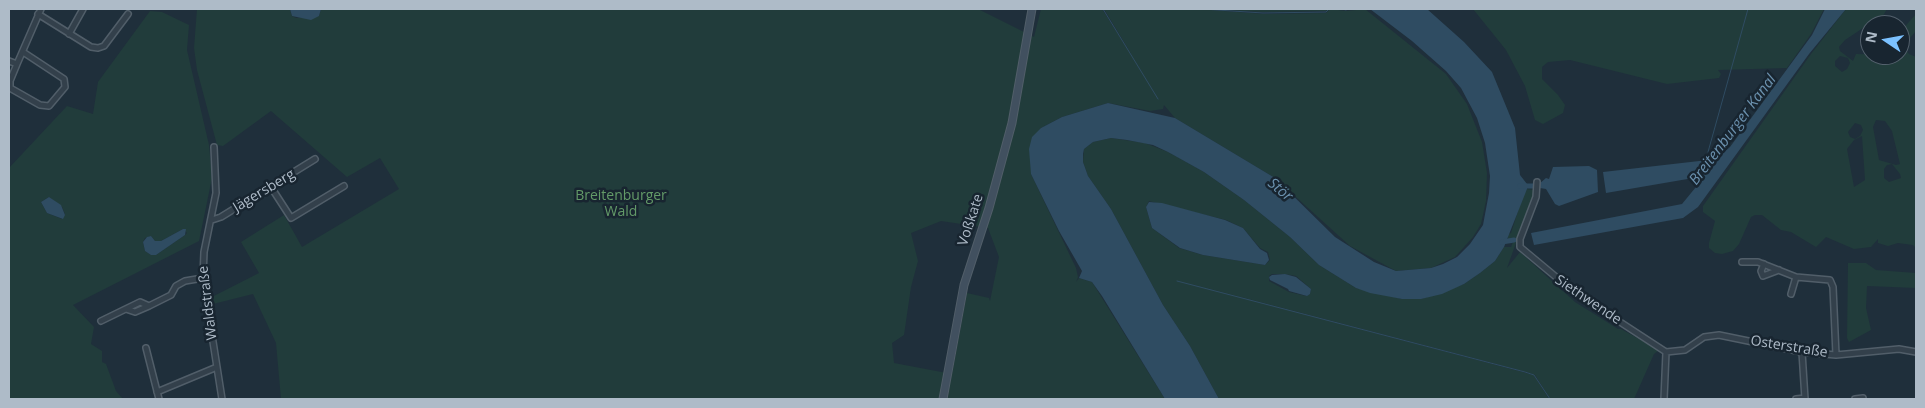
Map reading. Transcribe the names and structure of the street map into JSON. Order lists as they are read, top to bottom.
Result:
{
  "streets": {
    "main road": ["Voßkate"],
    "street": [
      "Jägersberg",
      "Siethwende",
      "Waldstraße",
      "Osterstraße"
    ]
  },
  "crossings": [
    ["Jägersberg", "Waldstraße"],
    ["Siethwende", "Osterstraße"]
  ],
  "water": ["Breitenburger Kanal", "Stör"],
  "parks": ["Breitenburger Wald"],
  "north": "left"
}
